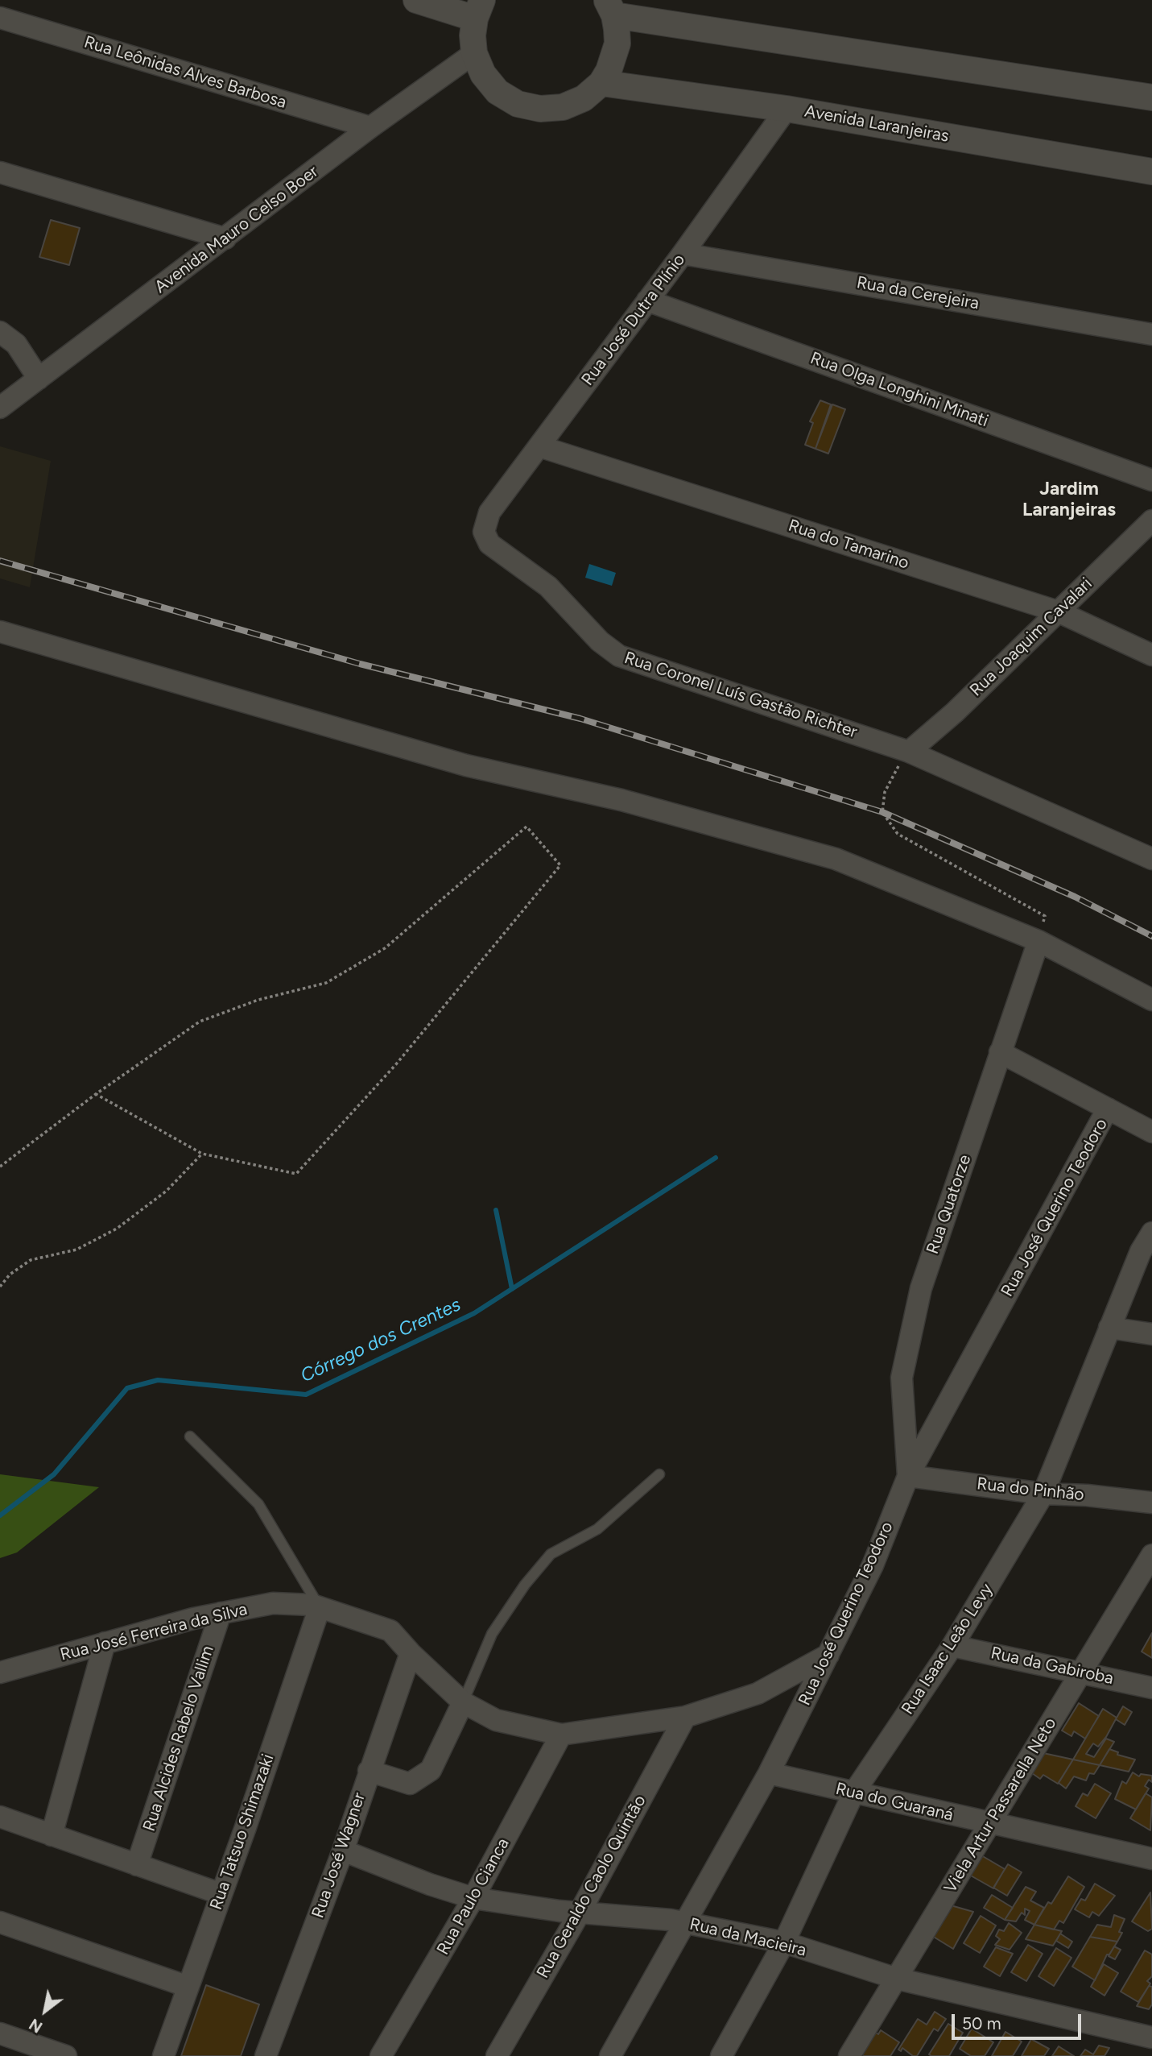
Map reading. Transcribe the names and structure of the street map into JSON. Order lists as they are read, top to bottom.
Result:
{
  "streets": {
    "street": [
      "Rua Leônidas Alves Barbosa",
      "Avenida Laranjeiras",
      "Avenida Mauro Celso Boer",
      "Rua da Cerejeira",
      "Rua José Dutra Plínio",
      "Rua Olga Longhini Minati",
      "Rua do Tamarino",
      "Rua Joaquim Cavalari",
      "Rua Coronel Luís Gastão Richter",
      "Rua Quatorze",
      "Rua José Querino Teodoro",
      "Rua do Pinhão",
      "Rua José Ferreira da Silva",
      "Rua Isaac Leão Levy",
      "Rua da Gabiroba",
      "Rua Alcides Rabelo Vallim",
      "Rua do Guaraná",
      "Viela Artur Passarella Neto",
      "Rua Tatsuo Shimazaki",
      "Rua José Wagner",
      "Rua Geraldo Caolo Quintão",
      "Rua Paulo Cianca",
      "Rua da Macieira"
    ]
  },
  "crossings": [
    ["Rua Leônidas Alves Barbosa", "Avenida Mauro Celso Boer"],
    ["Avenida Laranjeiras", "Rua José Dutra Plínio"],
    ["Rua da Cerejeira", "Rua José Dutra Plínio"],
    ["Rua José Dutra Plínio", "Rua Olga Longhini Minati"],
    ["Rua José Dutra Plínio", "Rua do Tamarino"],
    ["Rua José Dutra Plínio", "Rua Coronel Luís Gastão Richter"],
    ["Rua do Tamarino", "Rua Joaquim Cavalari"],
    ["Rua Joaquim Cavalari", "Rua Coronel Luís Gastão Richter"],
    ["Rua Quatorze", "Rua José Querino Teodoro"],
    ["Rua Quatorze", "Rua do Pinhão"],
    ["Rua José Querino Teodoro", "Rua do Pinhão"],
    ["Rua José Querino Teodoro", "Rua José Ferreira da Silva"],
    ["Rua José Querino Teodoro", "Rua do Guaraná"],
    ["Rua José Querino Teodoro", "Rua da Macieira"],
    ["Rua do Pinhão", "Rua Isaac Leão Levy"],
    ["Rua José Ferreira da Silva", "Rua Alcides Rabelo Vallim"],
    ["Rua José Ferreira da Silva", "Rua Tatsuo Shimazaki"],
    ["Rua José Ferreira da Silva", "Rua José Wagner"],
    ["Rua José Ferreira da Silva", "Rua Geraldo Caolo Quintão"],
    ["Rua José Ferreira da Silva", "Rua Paulo Cianca"],
    ["Rua Isaac Leão Levy", "Rua da Gabiroba"],
    ["Rua Isaac Leão Levy", "Rua do Guaraná"],
    ["Rua Isaac Leão Levy", "Rua da Macieira"],
    ["Rua da Gabiroba", "Viela Artur Passarella Neto"],
    ["Rua do Guaraná", "Viela Artur Passarella Neto"],
    ["Viela Artur Passarella Neto", "Rua da Macieira"],
    ["Rua José Wagner", "Rua da Macieira"],
    ["Rua Geraldo Caolo Quintão", "Rua da Macieira"],
    ["Rua Paulo Cianca", "Rua da Macieira"]
  ],
  "districts": ["Jardim Laranjeiras"],
  "water": ["Córrego dos Crentes"],
  "scale_bar": "50 m",
  "north": "bottom left"
}
